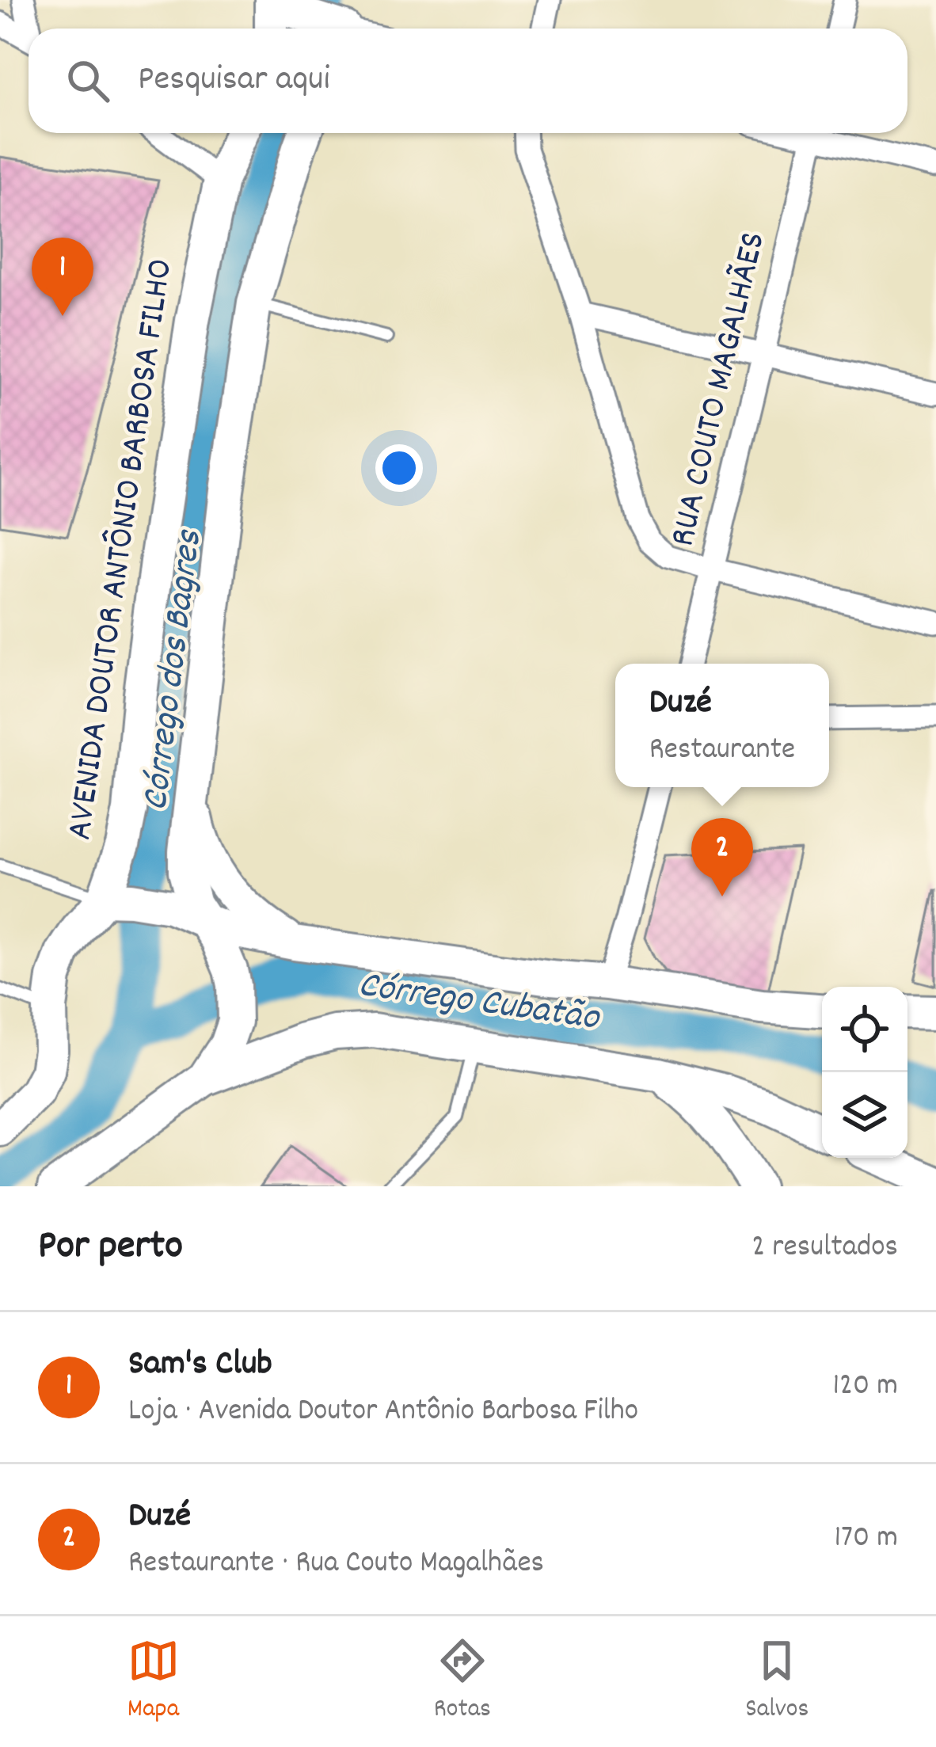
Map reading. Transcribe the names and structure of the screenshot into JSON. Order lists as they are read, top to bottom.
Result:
{
  "streets": {
    "main road": ["AVENIDA DOUTOR ANTÔNIO BARBOSA FILHO"],
    "street": ["RUA COUTO MAGALHÃES"]
  },
  "water": ["Córrego dos Bagres", "Córrego Cubatão"],
  "page": {
    "search": "Pesquisar aqui",
    "pins": ["1", "2"],
    "popup": ["Duzé", "Restaurante"],
    "heading": ["Por perto", "2 resultados"],
    "list": [
      {
        "mark": "1",
        "name": "Sam's Club",
        "note": "Loja · Avenida Doutor Antônio Barbosa Filho",
        "value": "120 m"
      },
      {
        "mark": "2",
        "name": "Duzé",
        "note": "Restaurante · Rua Couto Magalhães",
        "value": "170 m"
      }
    ],
    "nav": ["Mapa", "Rotas", "Salvos"]
  }
}
